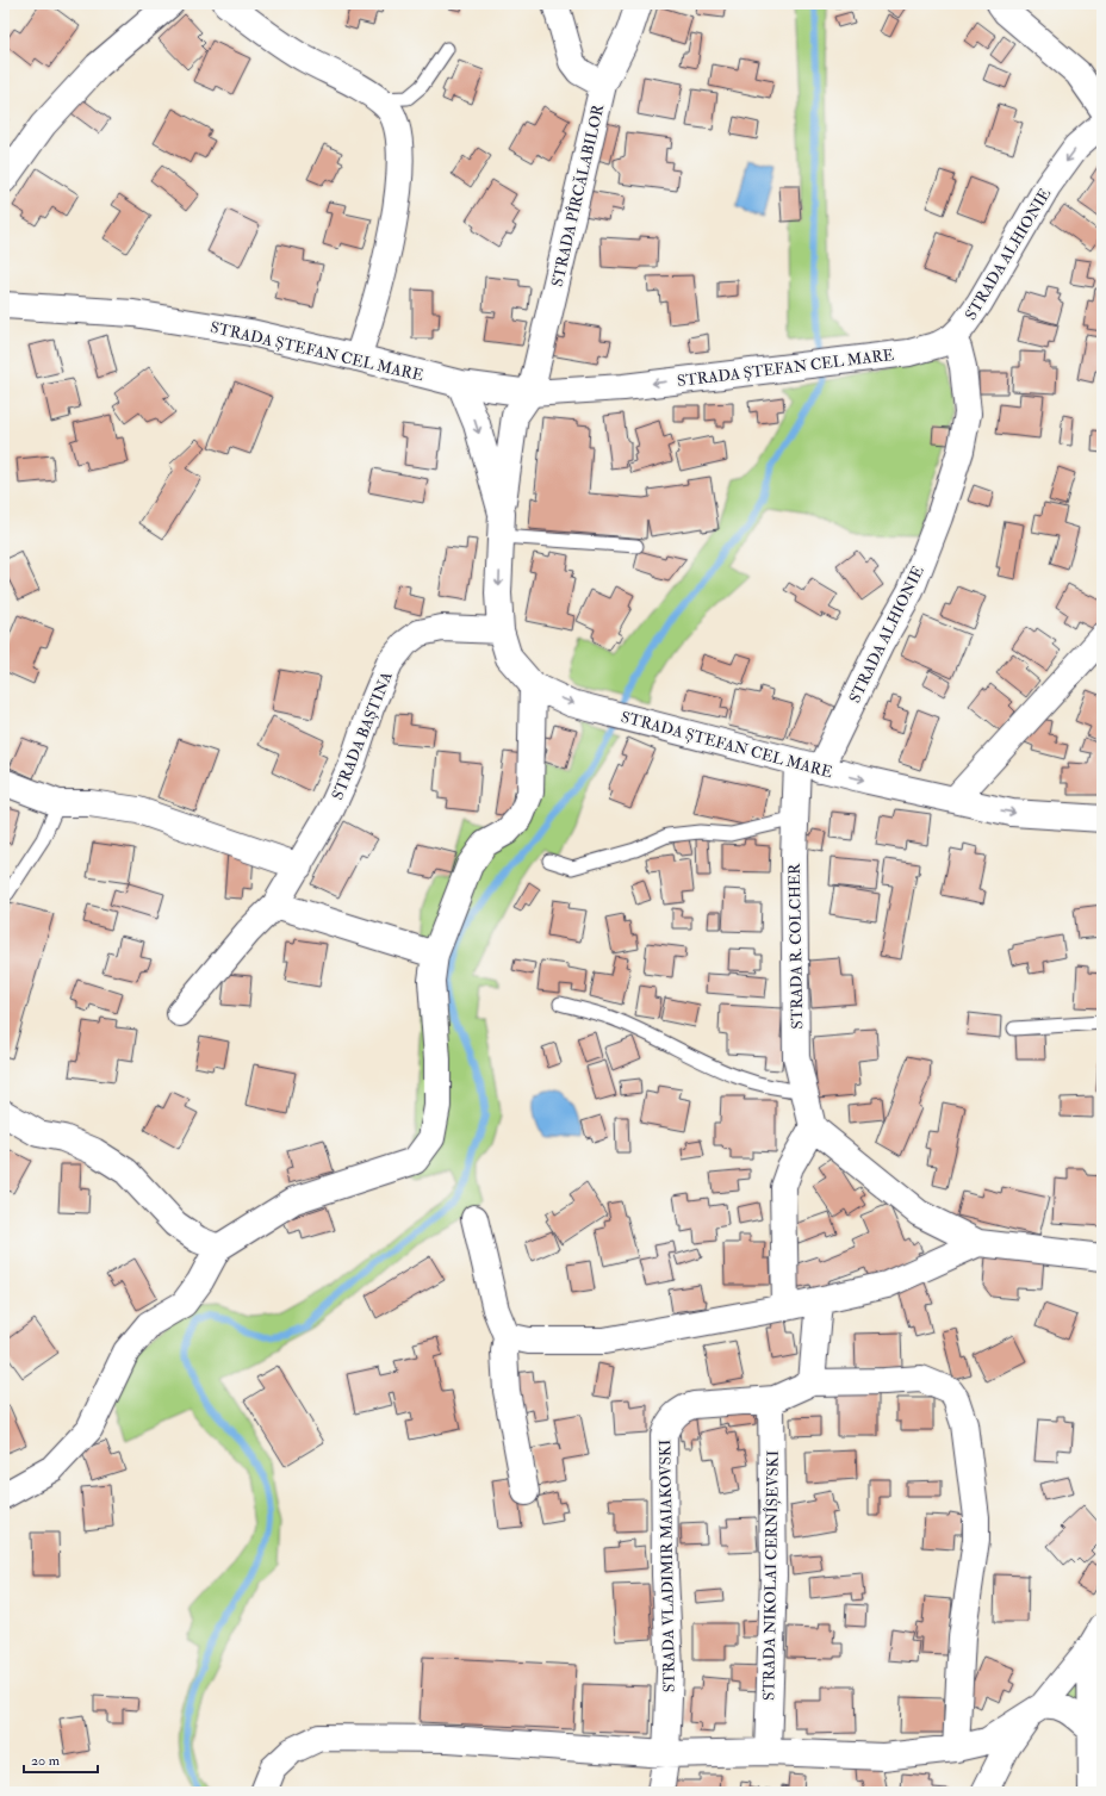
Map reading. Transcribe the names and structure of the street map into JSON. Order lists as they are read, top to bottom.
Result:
{
  "streets": {
    "street": [
      "STRADA PÎRCĂLABILOR",
      "STRADA ALHIONIE",
      "STRADA ȘTEFAN CEL MARE",
      "STRADA BAȘTINA",
      "STRADA R. COLCHER",
      "STRADA VLADIMIR MAIAKOVSKI",
      "STRADA NIKOLAI CERNÎȘEVSKI"
    ]
  },
  "crossings": [
    ["STRADA PÎRCĂLABILOR", "STRADA ȘTEFAN CEL MARE"],
    ["STRADA ALHIONIE", "STRADA ȘTEFAN CEL MARE"],
    ["STRADA ALHIONIE", "STRADA R. COLCHER"],
    ["STRADA ȘTEFAN CEL MARE", "STRADA BAȘTINA"],
    ["STRADA ȘTEFAN CEL MARE", "STRADA R. COLCHER"],
    ["STRADA VLADIMIR MAIAKOVSKI", "STRADA NIKOLAI CERNÎȘEVSKI"]
  ],
  "one_way": ["STRADA ALHIONIE"],
  "scale_bar": "20 m"
}
